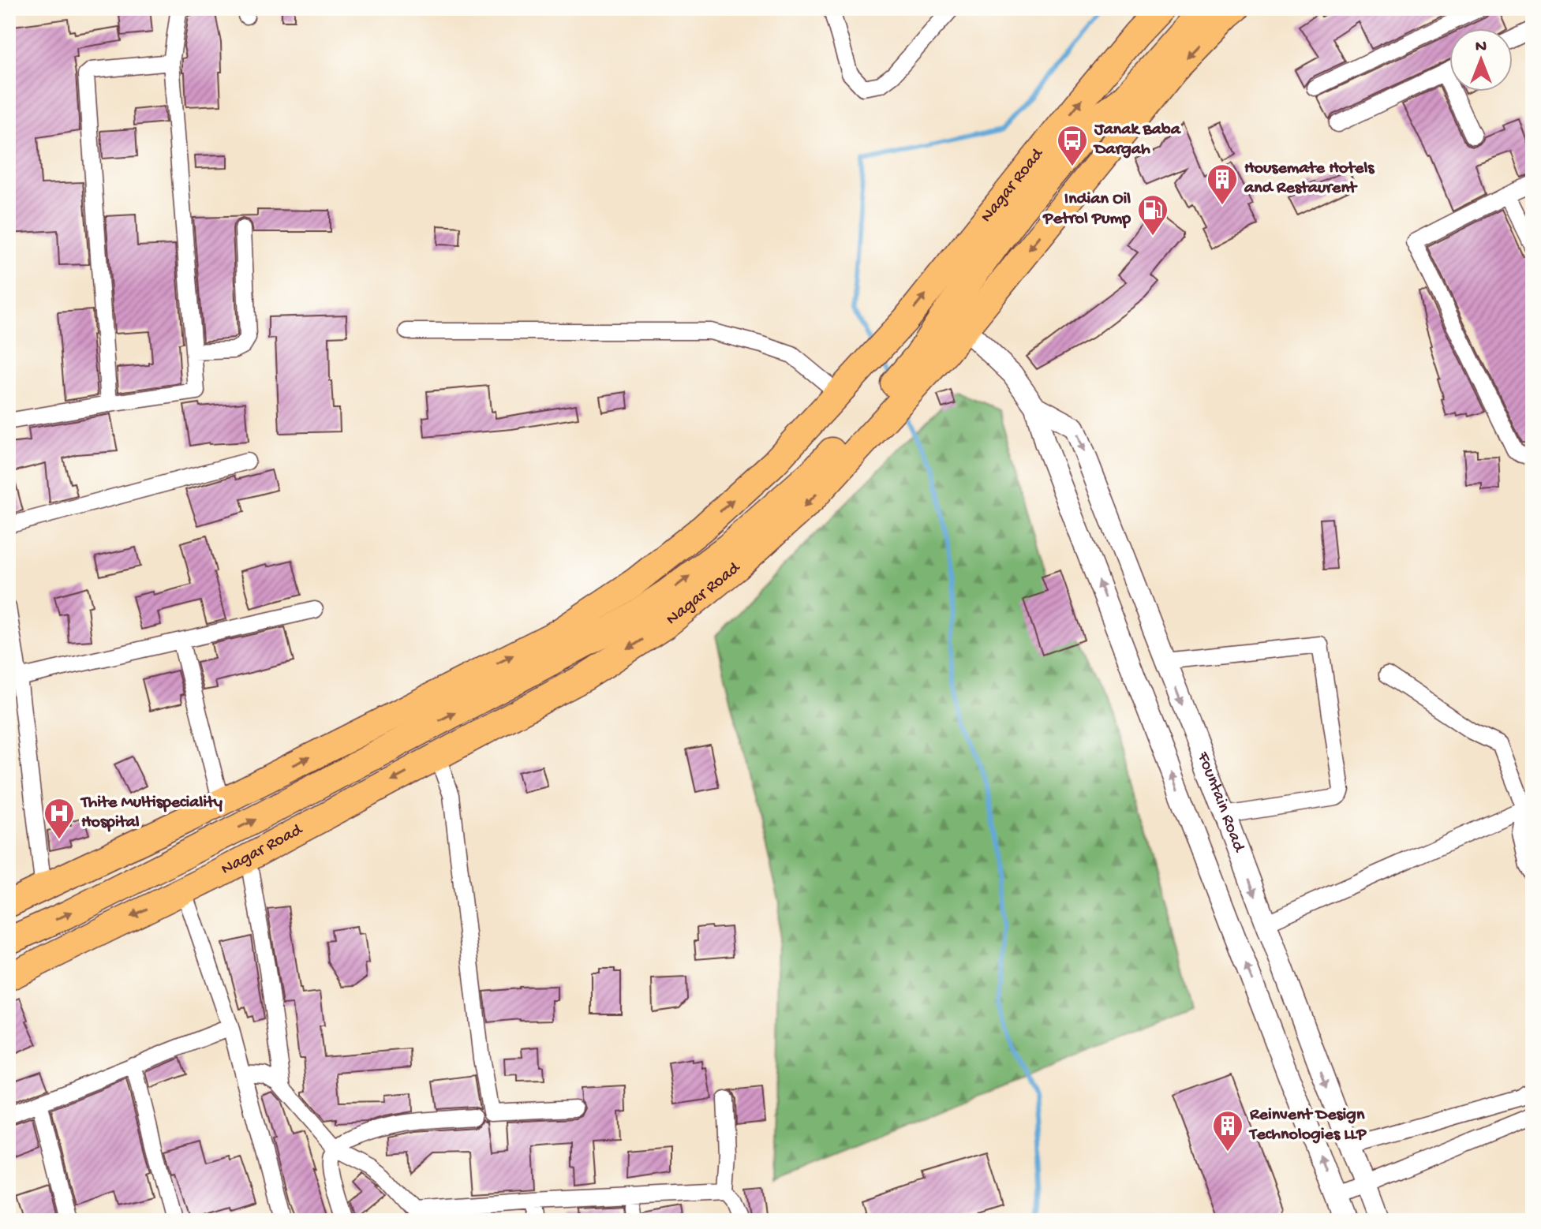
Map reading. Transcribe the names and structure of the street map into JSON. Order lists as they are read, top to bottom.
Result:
{
  "streets": {
    "highway": ["Nagar Road"],
    "street": ["Fountain Road"]
  },
  "places": {
    "bus stop": ["Janak Baba Dargah"],
    "building": ["Housemate Hotels and Restaurent", "Reinvent Design Technologies LLP"],
    "fuel station": ["Indian Oil Petrol Pump"],
    "hospital": ["Thite Multispeciality Hospital"]
  },
  "north": "top"
}
